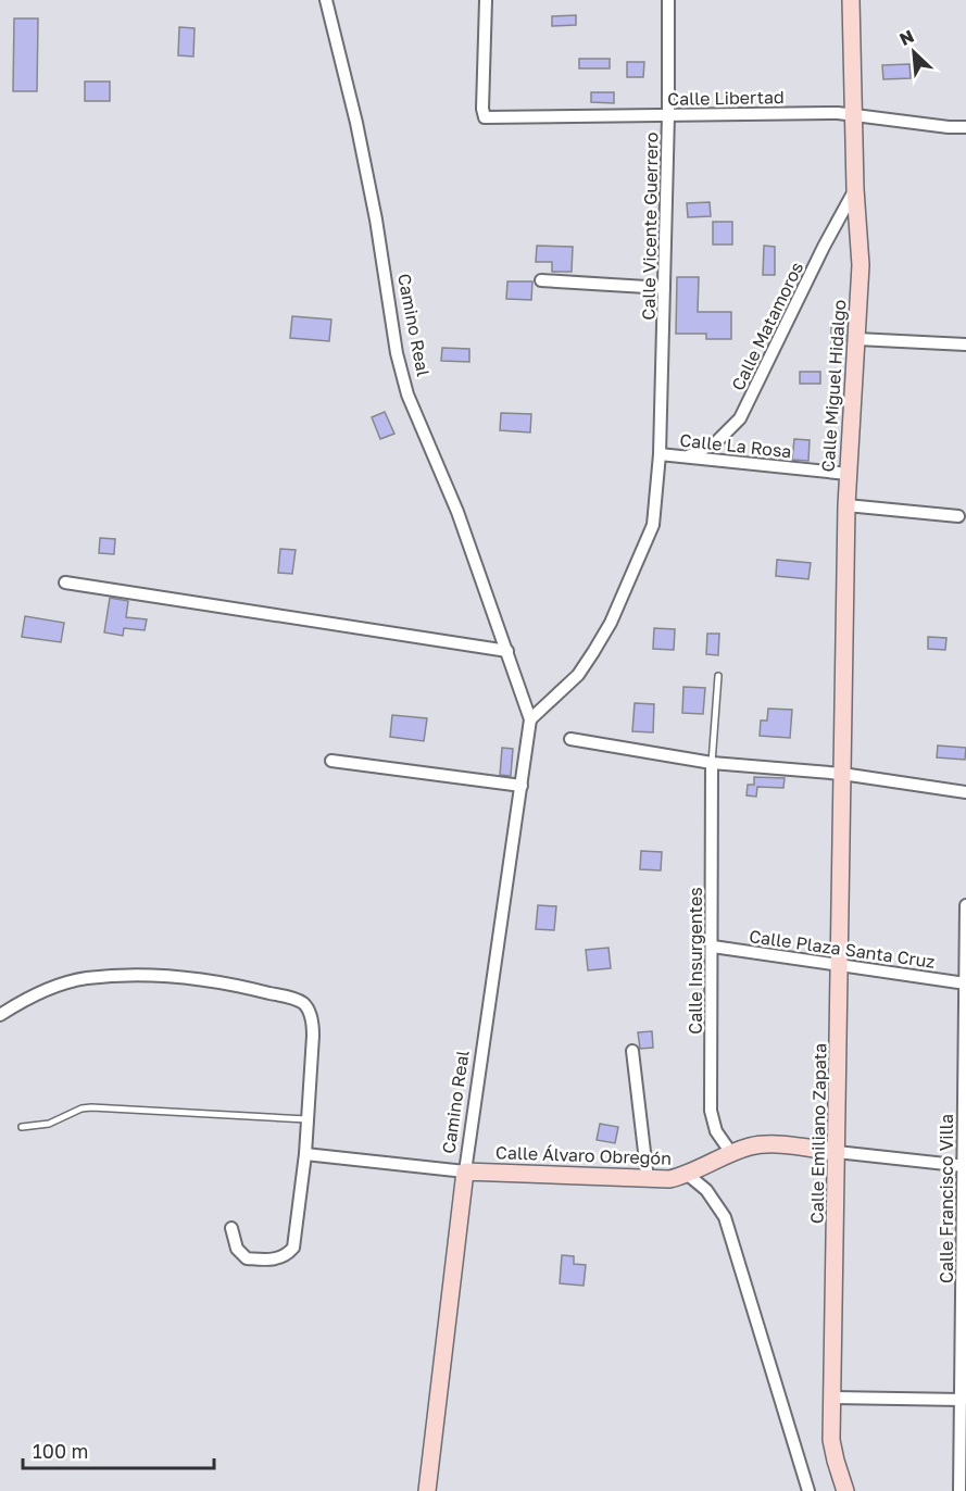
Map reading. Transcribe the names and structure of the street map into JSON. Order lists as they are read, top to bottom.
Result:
{
  "streets": {
    "street": [
      "Calle Libertad",
      "Calle Vicente Guerrero",
      "Camino Real",
      "Calle Matamoros",
      "Calle Miguel Hidalgo",
      "Calle La Rosa",
      "Calle Plaza Santa Cruz",
      "Calle Insurgentes",
      "Calle Emiliano Zapata",
      "Calle Álvaro Obregón",
      "Calle Francisco Villa"
    ]
  },
  "crossings": [
    ["Calle Libertad", "Calle Vicente Guerrero"],
    ["Calle Libertad", "Calle Miguel Hidalgo"],
    ["Calle Vicente Guerrero", "Calle La Rosa"],
    ["Camino Real", "Calle Álvaro Obregón"],
    ["Calle Matamoros", "Calle Miguel Hidalgo"],
    ["Calle Matamoros", "Calle La Rosa"],
    ["Calle Miguel Hidalgo", "Calle La Rosa"],
    ["Calle Miguel Hidalgo", "Calle Emiliano Zapata"],
    ["Calle Plaza Santa Cruz", "Calle Insurgentes"],
    ["Calle Plaza Santa Cruz", "Calle Emiliano Zapata"],
    ["Calle Plaza Santa Cruz", "Calle Francisco Villa"],
    ["Calle Insurgentes", "Calle Álvaro Obregón"],
    ["Calle Emiliano Zapata", "Calle Álvaro Obregón"],
    ["Calle Álvaro Obregón", "Calle Francisco Villa"]
  ],
  "scale_bar": "100 m",
  "north": "top left"
}
